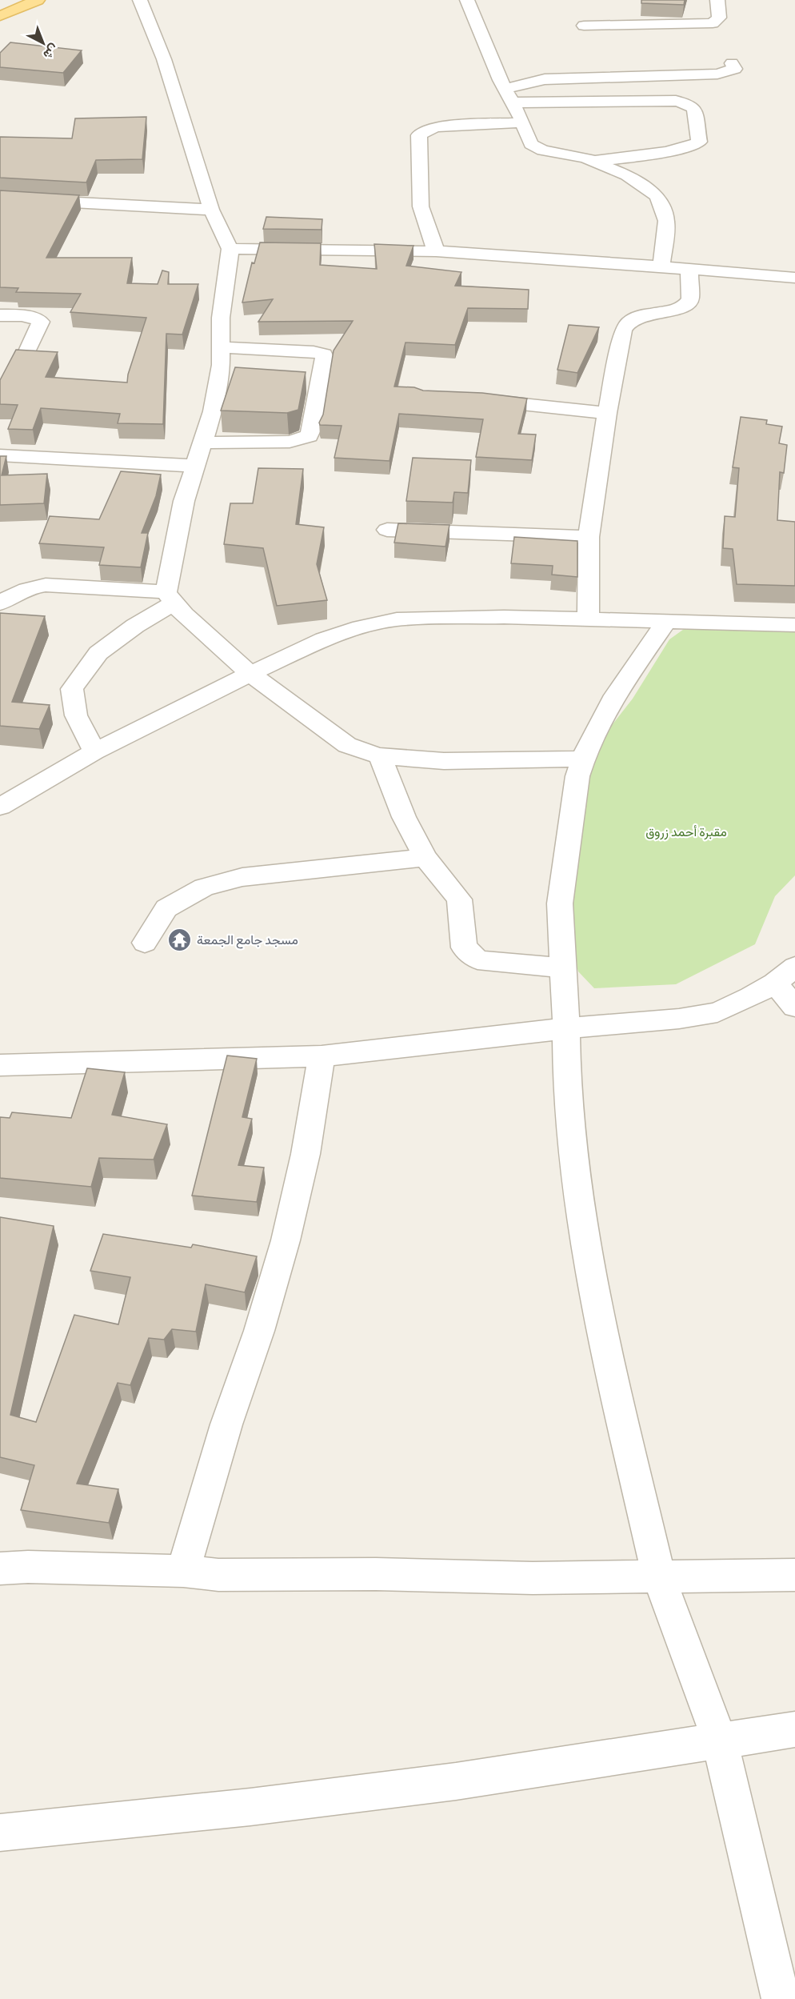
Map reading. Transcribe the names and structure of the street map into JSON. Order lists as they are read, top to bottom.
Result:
{
  "parks": ["مقبرة أحمد زروق"],
  "places": {
    "temple": ["مسجد جامع الجمعة"]
  },
  "north": "bottom right"
}
